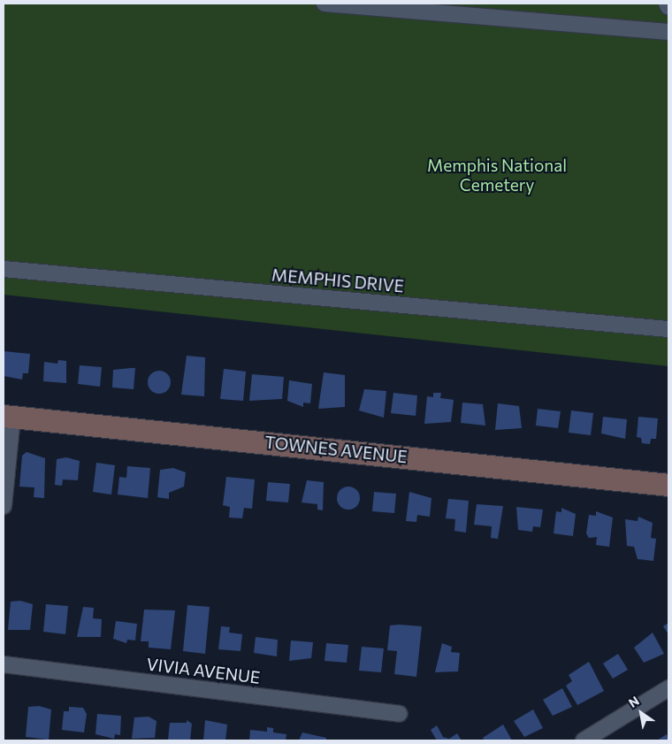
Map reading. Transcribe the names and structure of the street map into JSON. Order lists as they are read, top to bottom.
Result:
{
  "streets": {
    "street": ["MEMPHIS DRIVE", "TOWNES AVENUE", "VIVIA AVENUE"]
  },
  "parks": ["Memphis National Cemetery"],
  "north": "top left"
}
